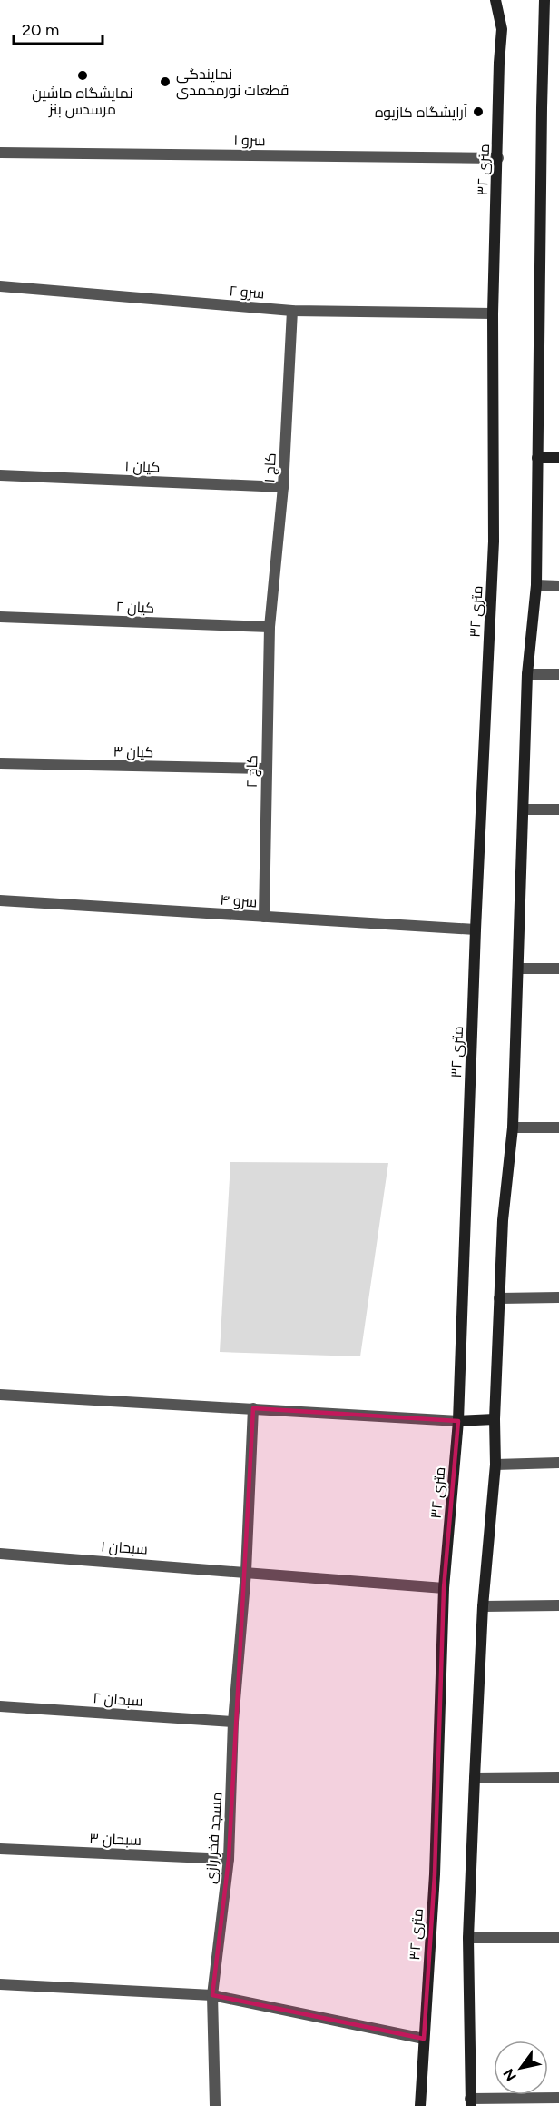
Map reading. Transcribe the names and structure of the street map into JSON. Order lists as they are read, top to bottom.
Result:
{
  "streets": {
    "main road": ["۳۲ متری"],
    "street": [
      "سرو ۱",
      "سرو ۲",
      "کیان ۱",
      "کاج ۱",
      "کیان ۲",
      "کیان ۳",
      "کاج ۲",
      "سرو ۴",
      "سبحان ۱",
      "سبحان ۲",
      "مسجد فخر رازی",
      "سبحان ۳"
    ]
  },
  "crossings": [
    ["سرو ۱", "۳۲ متری"],
    ["۳۲ متری", "سرو ۲"],
    ["۳۲ متری", "سرو ۴"],
    ["۳۲ متری", "سبحان ۱"],
    ["سرو ۲", "کاج ۱"],
    ["کیان ۱", "کاج ۱"],
    ["کاج ۱", "کیان ۲"],
    ["کاج ۱", "کاج ۲"],
    ["کیان ۲", "کاج ۲"],
    ["کیان ۳", "کاج ۲"],
    ["کاج ۲", "سرو ۴"],
    ["سبحان ۱", "مسجد فخر رازی"],
    ["سبحان ۲", "مسجد فخر رازی"],
    ["مسجد فخر رازی", "سبحان ۳"]
  ],
  "places": ["نمایشگاه ماشین مرسدس بنز", "نمایندگی قطعات نورمحمدی", "آرایشگاه کازیوه"],
  "scale_bar": "20 m",
  "north": "bottom left"
}
